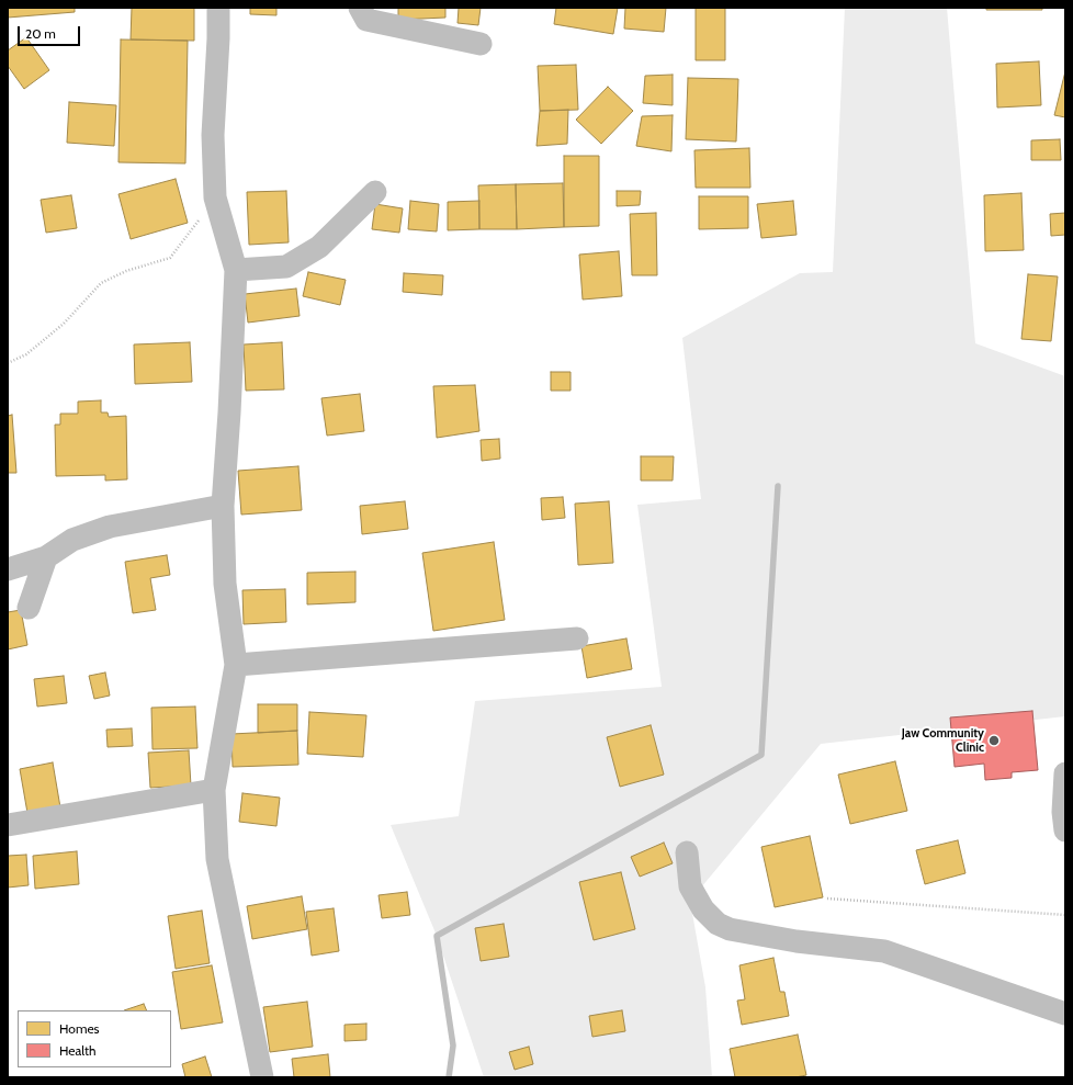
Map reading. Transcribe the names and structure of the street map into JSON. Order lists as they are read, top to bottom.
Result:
{
  "places": ["Jaw Community Clinic"],
  "legend": ["Homes", "Health"],
  "scale_bar": "20 m"
}
